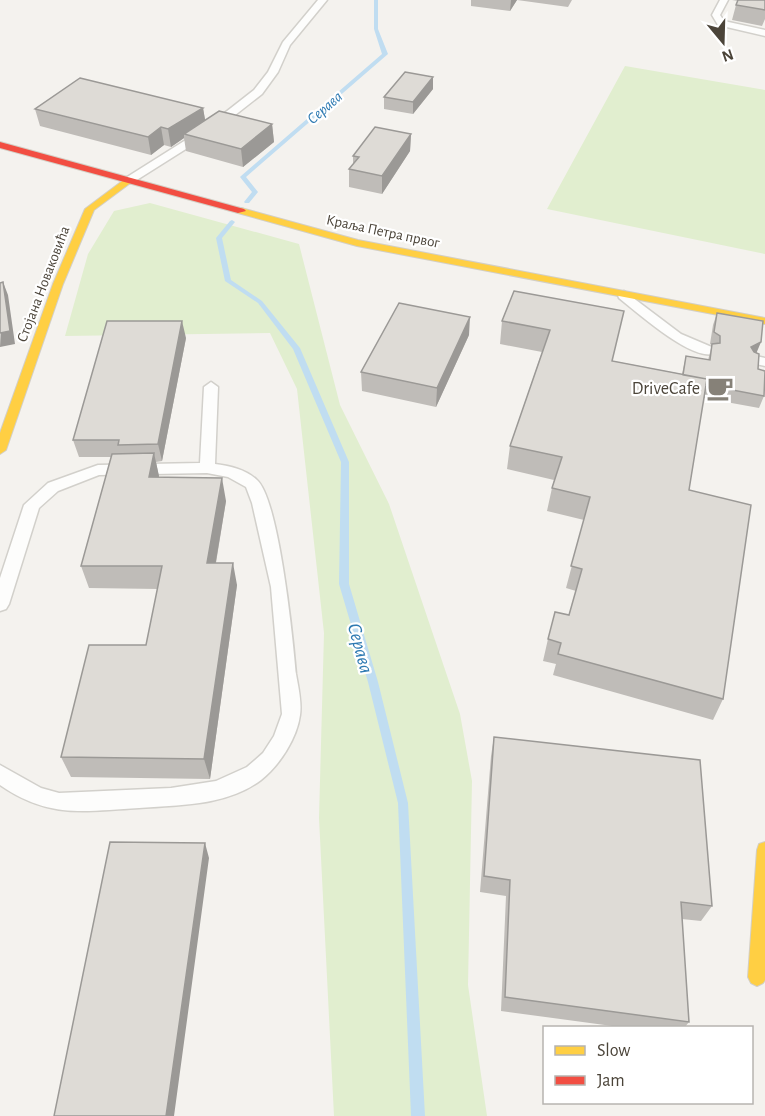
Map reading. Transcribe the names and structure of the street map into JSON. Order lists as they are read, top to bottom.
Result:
{
  "streets": {
    "main road": ["Краља Петра првог", "Стојана Новаковића"]
  },
  "crossings": [
    ["Краља Петра првог", "Стојана Новаковића"]
  ],
  "water": ["Серава"],
  "places": {
    "cafe": ["DriveCafe"]
  },
  "legend": ["Slow", "Jam"],
  "north": "bottom"
}
